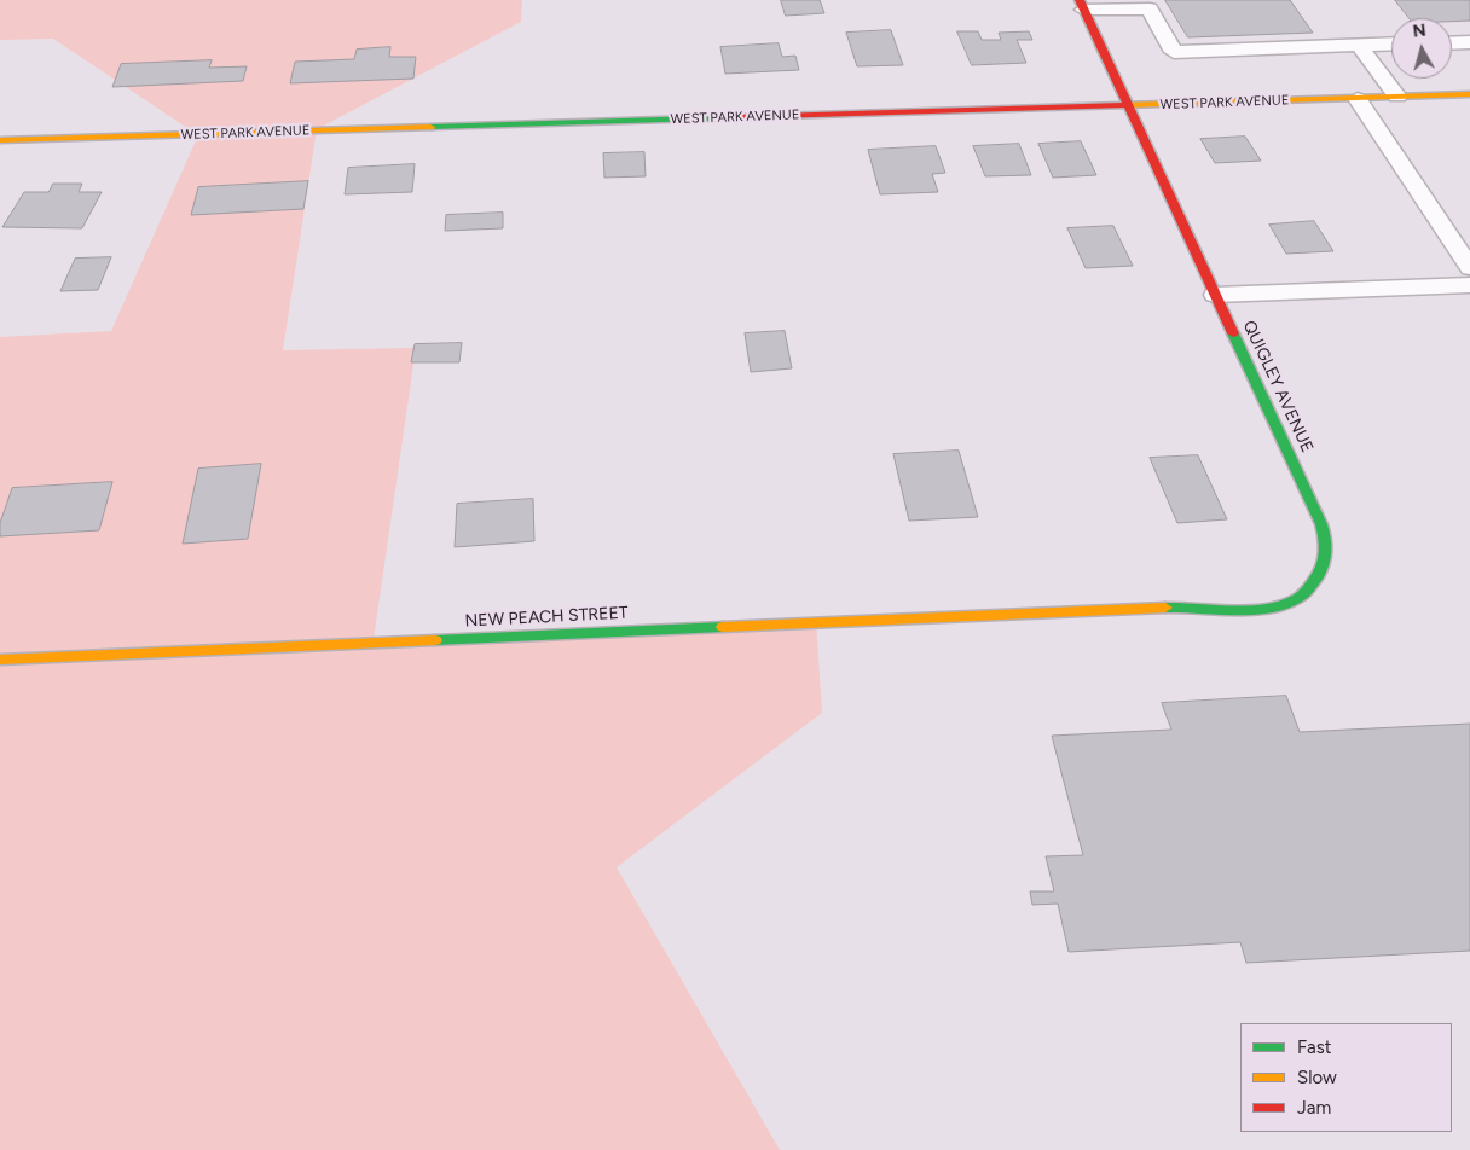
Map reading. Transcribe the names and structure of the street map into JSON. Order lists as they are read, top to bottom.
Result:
{
  "streets": {
    "street": ["WEST PARK AVENUE", "QUIGLEY AVENUE", "NEW PEACH STREET"]
  },
  "crossings": [
    ["WEST PARK AVENUE", "QUIGLEY AVENUE"],
    ["QUIGLEY AVENUE", "NEW PEACH STREET"]
  ],
  "legend": ["Fast", "Slow", "Jam"],
  "north": "top"
}
